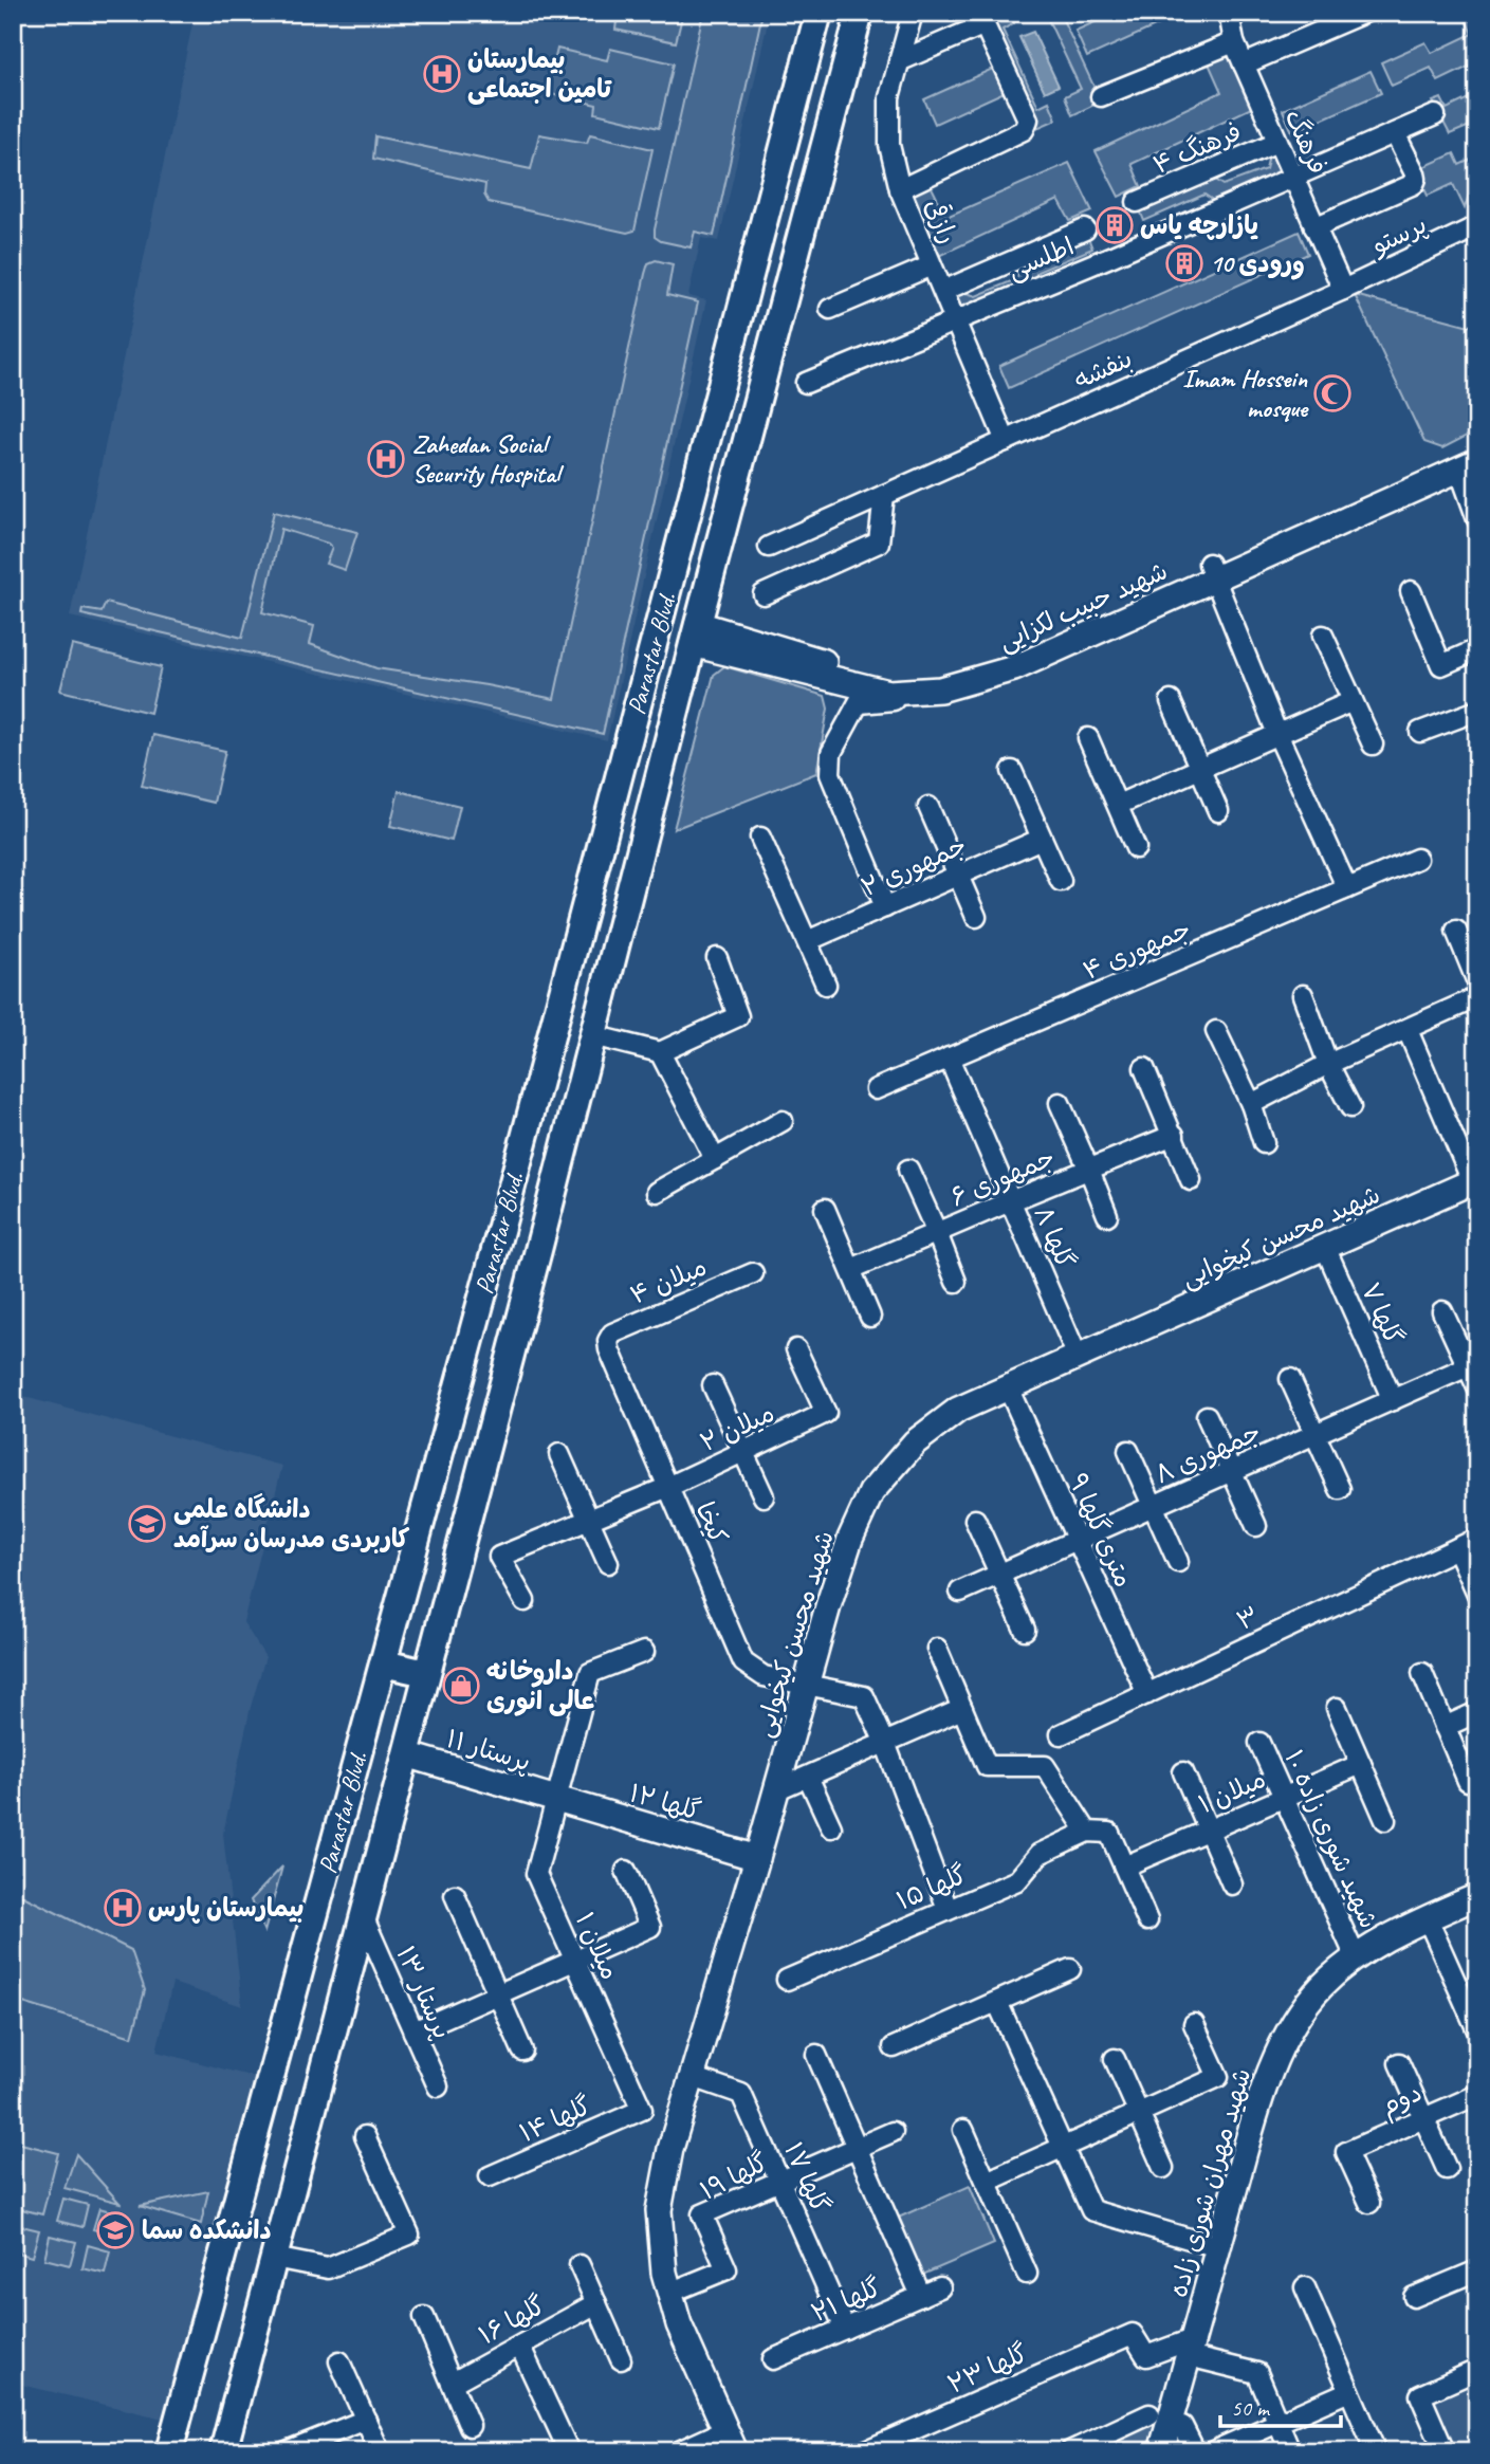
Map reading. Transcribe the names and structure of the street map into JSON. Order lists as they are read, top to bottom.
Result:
{
  "streets": {
    "main road": ["Parastar Blvd."],
    "street": [
      "فرهنگ",
      "فرهنگ ۴",
      "رازقی",
      "پرستو",
      "اطلسی",
      "بنفشه",
      "شهید حبیب لکزایی",
      "جمهوری ۲",
      "جمهوری ۴",
      "جمهوری ۶",
      "شهید محسن کیخوایی",
      "گلها ۸",
      "میلان ۴",
      "گلها ۷",
      "میلان ۲",
      "جمهوری ۸",
      "کیخا",
      "۹ متری گلها",
      "۳",
      "پرستار ۱۱",
      "میلان ۱",
      "گلها ۱۲",
      "شهید شوری زاده ۱۰",
      "گلها ۱۵",
      "پرستار ۱۳",
      "دوم",
      "گلها ۱۴",
      "گلها ۱۹",
      "گلها ۱۷",
      "شهید مهران شوری زاده",
      "گلها ۲۱",
      "گلها ۱۶",
      "گلها ۲۳"
    ]
  },
  "crossings": [
    ["فرهنگ", "فرهنگ ۴"],
    ["فرهنگ", "پرستو"],
    ["فرهنگ", "اطلسی"],
    ["فرهنگ", "بنفشه"],
    ["رازقی", "اطلسی"],
    ["رازقی", "بنفشه"],
    ["پرستو", "بنفشه"],
    ["شهید حبیب لکزایی", "Parastar Blvd."],
    ["Parastar Blvd.", "پرستار ۱۱"],
    ["Parastar Blvd.", "پرستار ۱۳"],
    ["جمهوری ۴", "گلها ۸"],
    ["جمهوری ۶", "گلها ۸"],
    ["شهید محسن کیخوایی", "گلها ۸"],
    ["شهید محسن کیخوایی", "گلها ۷"],
    ["شهید محسن کیخوایی", "کیخا"],
    ["شهید محسن کیخوایی", "۹ متری گلها"],
    ["شهید محسن کیخوایی", "گلها ۱۲"],
    ["شهید محسن کیخوایی", "گلها ۱۹"],
    ["شهید محسن کیخوایی", "گلها ۱۷"],
    ["میلان ۴", "کیخا"],
    ["گلها ۷", "جمهوری ۸"],
    ["میلان ۲", "کیخا"],
    ["جمهوری ۸", "۹ متری گلها"],
    ["۹ متری گلها", "۳"],
    ["پرستار ۱۱", "میلان ۱"],
    ["پرستار ۱۱", "گلها ۱۲"],
    ["میلان ۱", "گلها ۱۲"],
    ["میلان ۱", "شهید شوری زاده ۱۰"],
    ["میلان ۱", "گلها ۱۴"],
    ["شهید شوری زاده ۱۰", "شهید مهران شوری زاده"],
    ["گلها ۱۹", "گلها ۱۷"],
    ["گلها ۱۷", "گلها ۲۱"],
    ["شهید مهران شوری زاده", "گلها ۲۳"]
  ],
  "places": {
    "hospital": ["بیمارستان تامین اجتماعی", "Zahedan Social Security Hospital", "بیمارستان پارس"],
    "building": ["یازارچه یاس", "ورودی 10"],
    "mosque": ["Imam Hossein mosque"],
    "school or university": ["دانشگاه علمی کاربردی مدرسان سرآمد", "دانشکده سما"],
    "shop": ["داروخانه عالی انوری"]
  },
  "scale_bar": "50 m"
}
